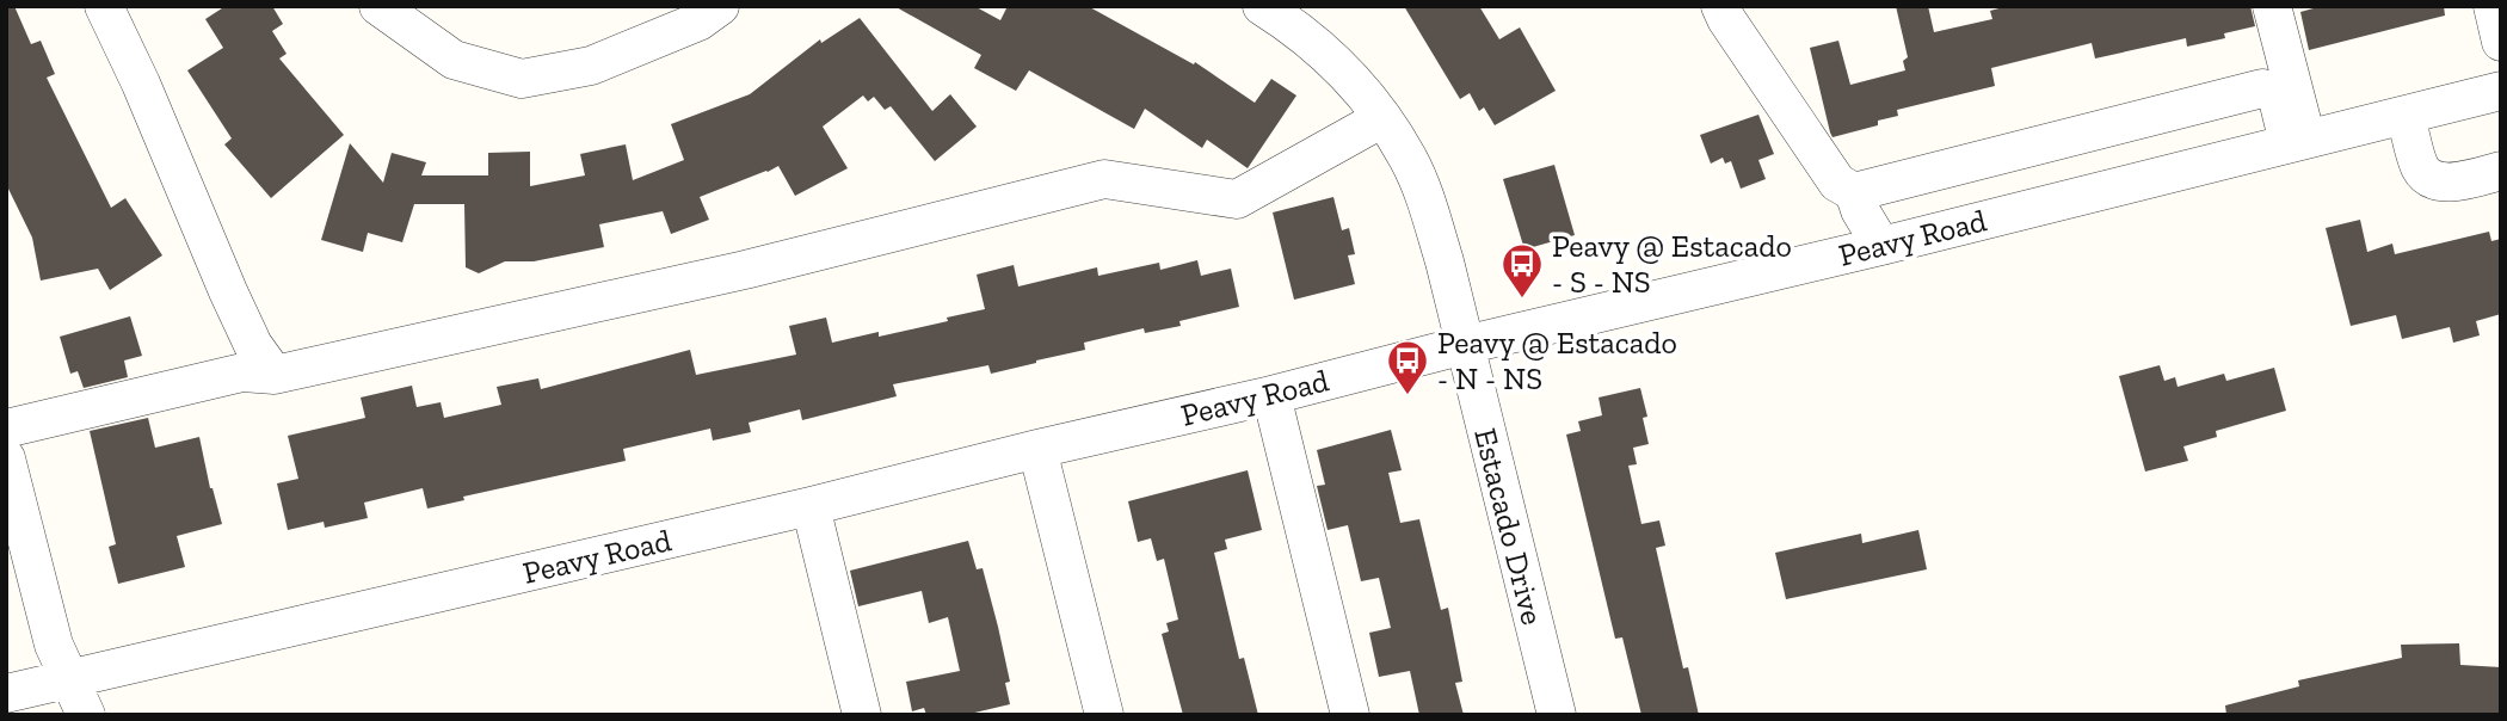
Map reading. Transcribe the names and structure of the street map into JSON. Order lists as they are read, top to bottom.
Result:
{
  "streets": {
    "street": ["Peavy Road", "Estacado Drive"]
  },
  "crossings": [
    ["Peavy Road", "Estacado Drive"]
  ],
  "places": {
    "bus stop": ["Peavy @ Estacado - S - NS", "Peavy @ Estacado - N - NS"]
  }
}
